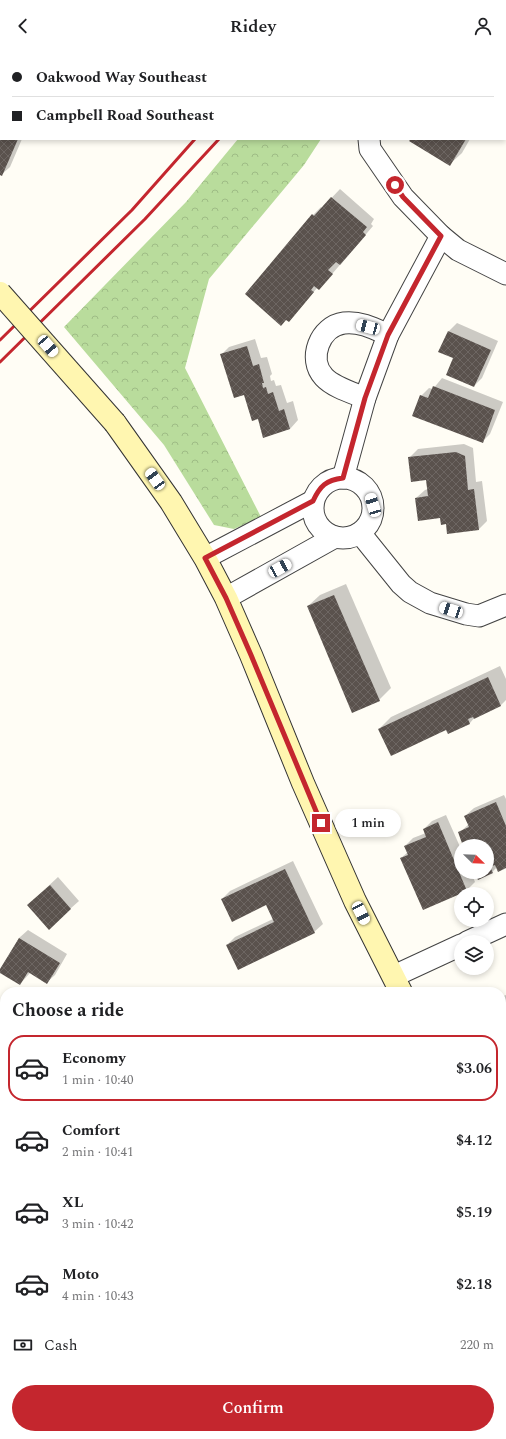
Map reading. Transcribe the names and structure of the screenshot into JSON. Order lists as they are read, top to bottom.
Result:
{
  "north": "bottom right",
  "page": {
    "header": "Ridey",
    "banner": ["Oakwood Way Southeast", "Campbell Road Southeast"],
    "bubble": "1 min",
    "heading": "Choose a ride",
    "list": [
      {
        "name": "Economy",
        "note": "1 min · 10:40",
        "value": "$3.06"
      },
      {
        "name": "Comfort",
        "note": "2 min · 10:41",
        "value": "$4.12"
      },
      {
        "name": "XL",
        "note": "3 min · 10:42",
        "value": "$5.19"
      },
      {
        "name": "Moto",
        "note": "4 min · 10:43",
        "value": "$2.18"
      }
    ],
    "pay": ["Cash", "220 m"],
    "buttons": "Confirm"
  }
}
